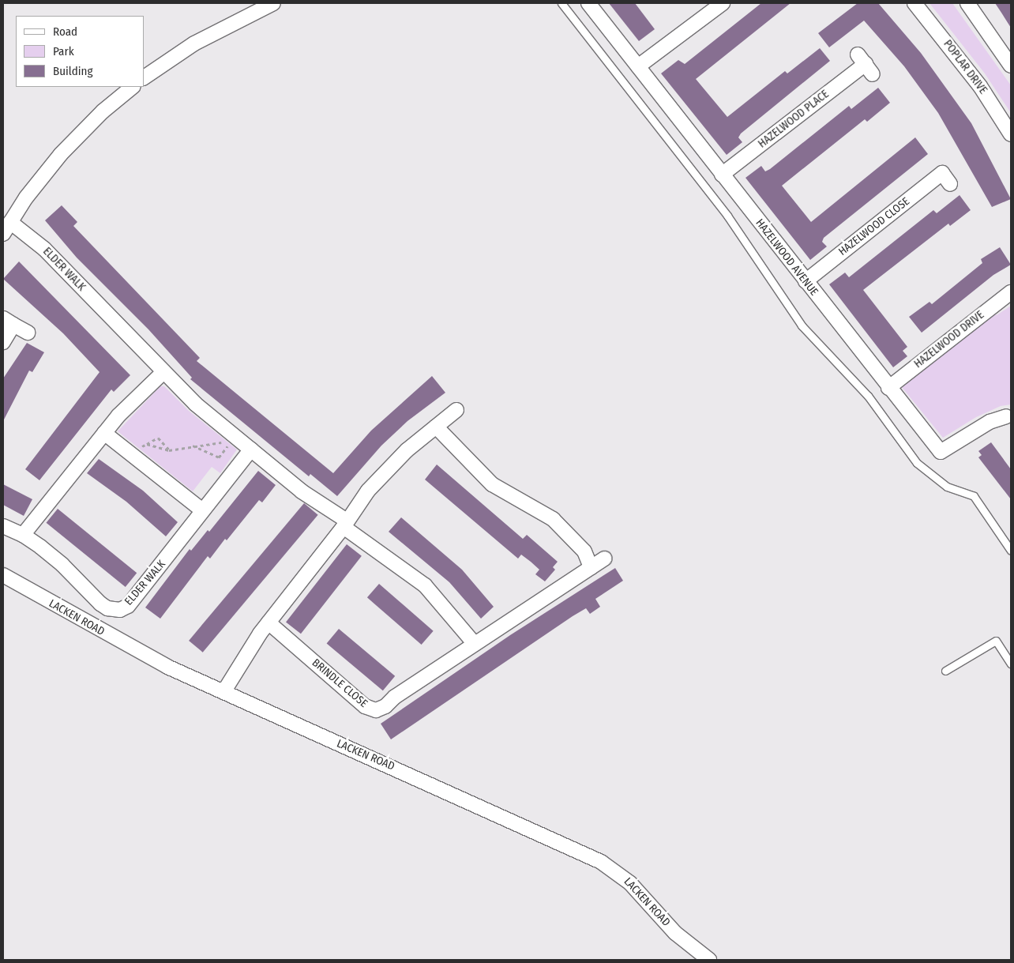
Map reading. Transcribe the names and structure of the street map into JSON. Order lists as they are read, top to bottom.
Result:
{
  "streets": {
    "street": [
      "POPLAR DRIVE",
      "HAZELWOOD PLACE",
      "HAZELWOOD CLOSE",
      "HAZELWOOD AVENUE",
      "ELDER WALK",
      "HAZELWOOD DRIVE",
      "LACKEN ROAD",
      "BRINDLE CLOSE"
    ]
  },
  "crossings": [
    ["HAZELWOOD PLACE", "HAZELWOOD AVENUE"],
    ["HAZELWOOD CLOSE", "HAZELWOOD AVENUE"],
    ["HAZELWOOD AVENUE", "HAZELWOOD DRIVE"]
  ],
  "legend": ["Road", "Park", "Building"]
}
